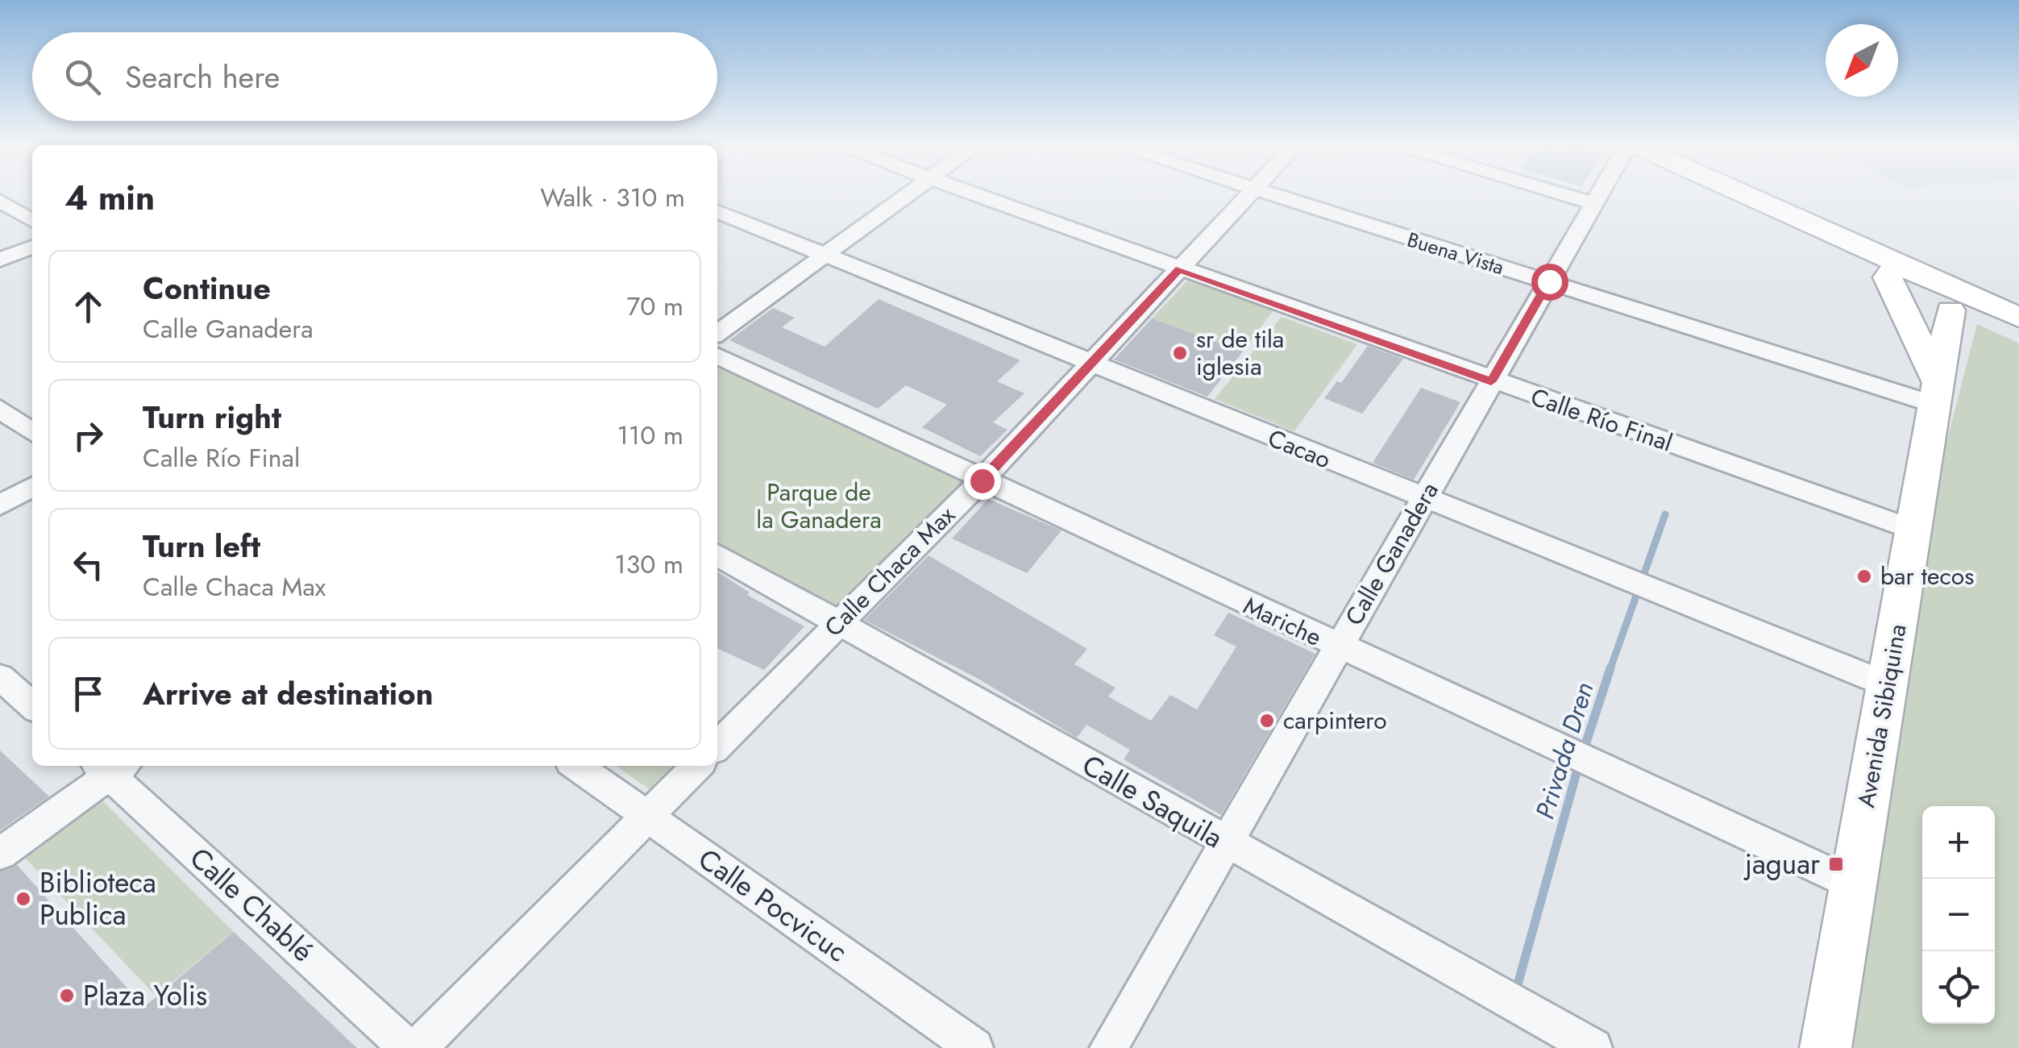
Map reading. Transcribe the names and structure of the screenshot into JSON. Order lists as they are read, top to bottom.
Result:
{
  "streets": {
    "street": [
      "Buena Vista",
      "Calle Río Final",
      "Cacao",
      "Calle Ganadera",
      "Calle Chaca Max",
      "Mariche",
      "Avenida Sibiquina",
      "Calle Saquila",
      "Calle Chablé",
      "Calle Pocvicuc"
    ]
  },
  "crossings": [
    ["Buena Vista", "Calle Ganadera"],
    ["Buena Vista", "Avenida Sibiquina"],
    ["Calle Río Final", "Calle Ganadera"],
    ["Calle Río Final", "Calle Chaca Max"],
    ["Calle Río Final", "Avenida Sibiquina"],
    ["Cacao", "Calle Ganadera"],
    ["Cacao", "Calle Chaca Max"],
    ["Cacao", "Avenida Sibiquina"],
    ["Calle Ganadera", "Mariche"],
    ["Calle Ganadera", "Calle Saquila"],
    ["Calle Chaca Max", "Mariche"],
    ["Calle Chaca Max", "Calle Saquila"],
    ["Mariche", "Avenida Sibiquina"]
  ],
  "water": ["Privada Dren"],
  "parks": ["Parque de la Ganadera"],
  "places": {
    "other": [
      "sr de tila iglesia",
      "bar tecos",
      "carpintero",
      "Biblioteca Publica",
      "Plaza Yolis"
    ],
    "transit": ["jaguar"]
  },
  "north": "bottom left",
  "page": {
    "search": "Search here",
    "heading": ["4 min", "Walk · 310 m"],
    "list": [
      ["Continue", "Calle Ganadera", "70 m"],
      ["Turn right", "Calle Río Final", "110 m"],
      ["Turn left", "Calle Chaca Max", "130 m"],
      "Arrive at destination"
    ],
    "map_buttons": ["+", "−"]
  }
}
